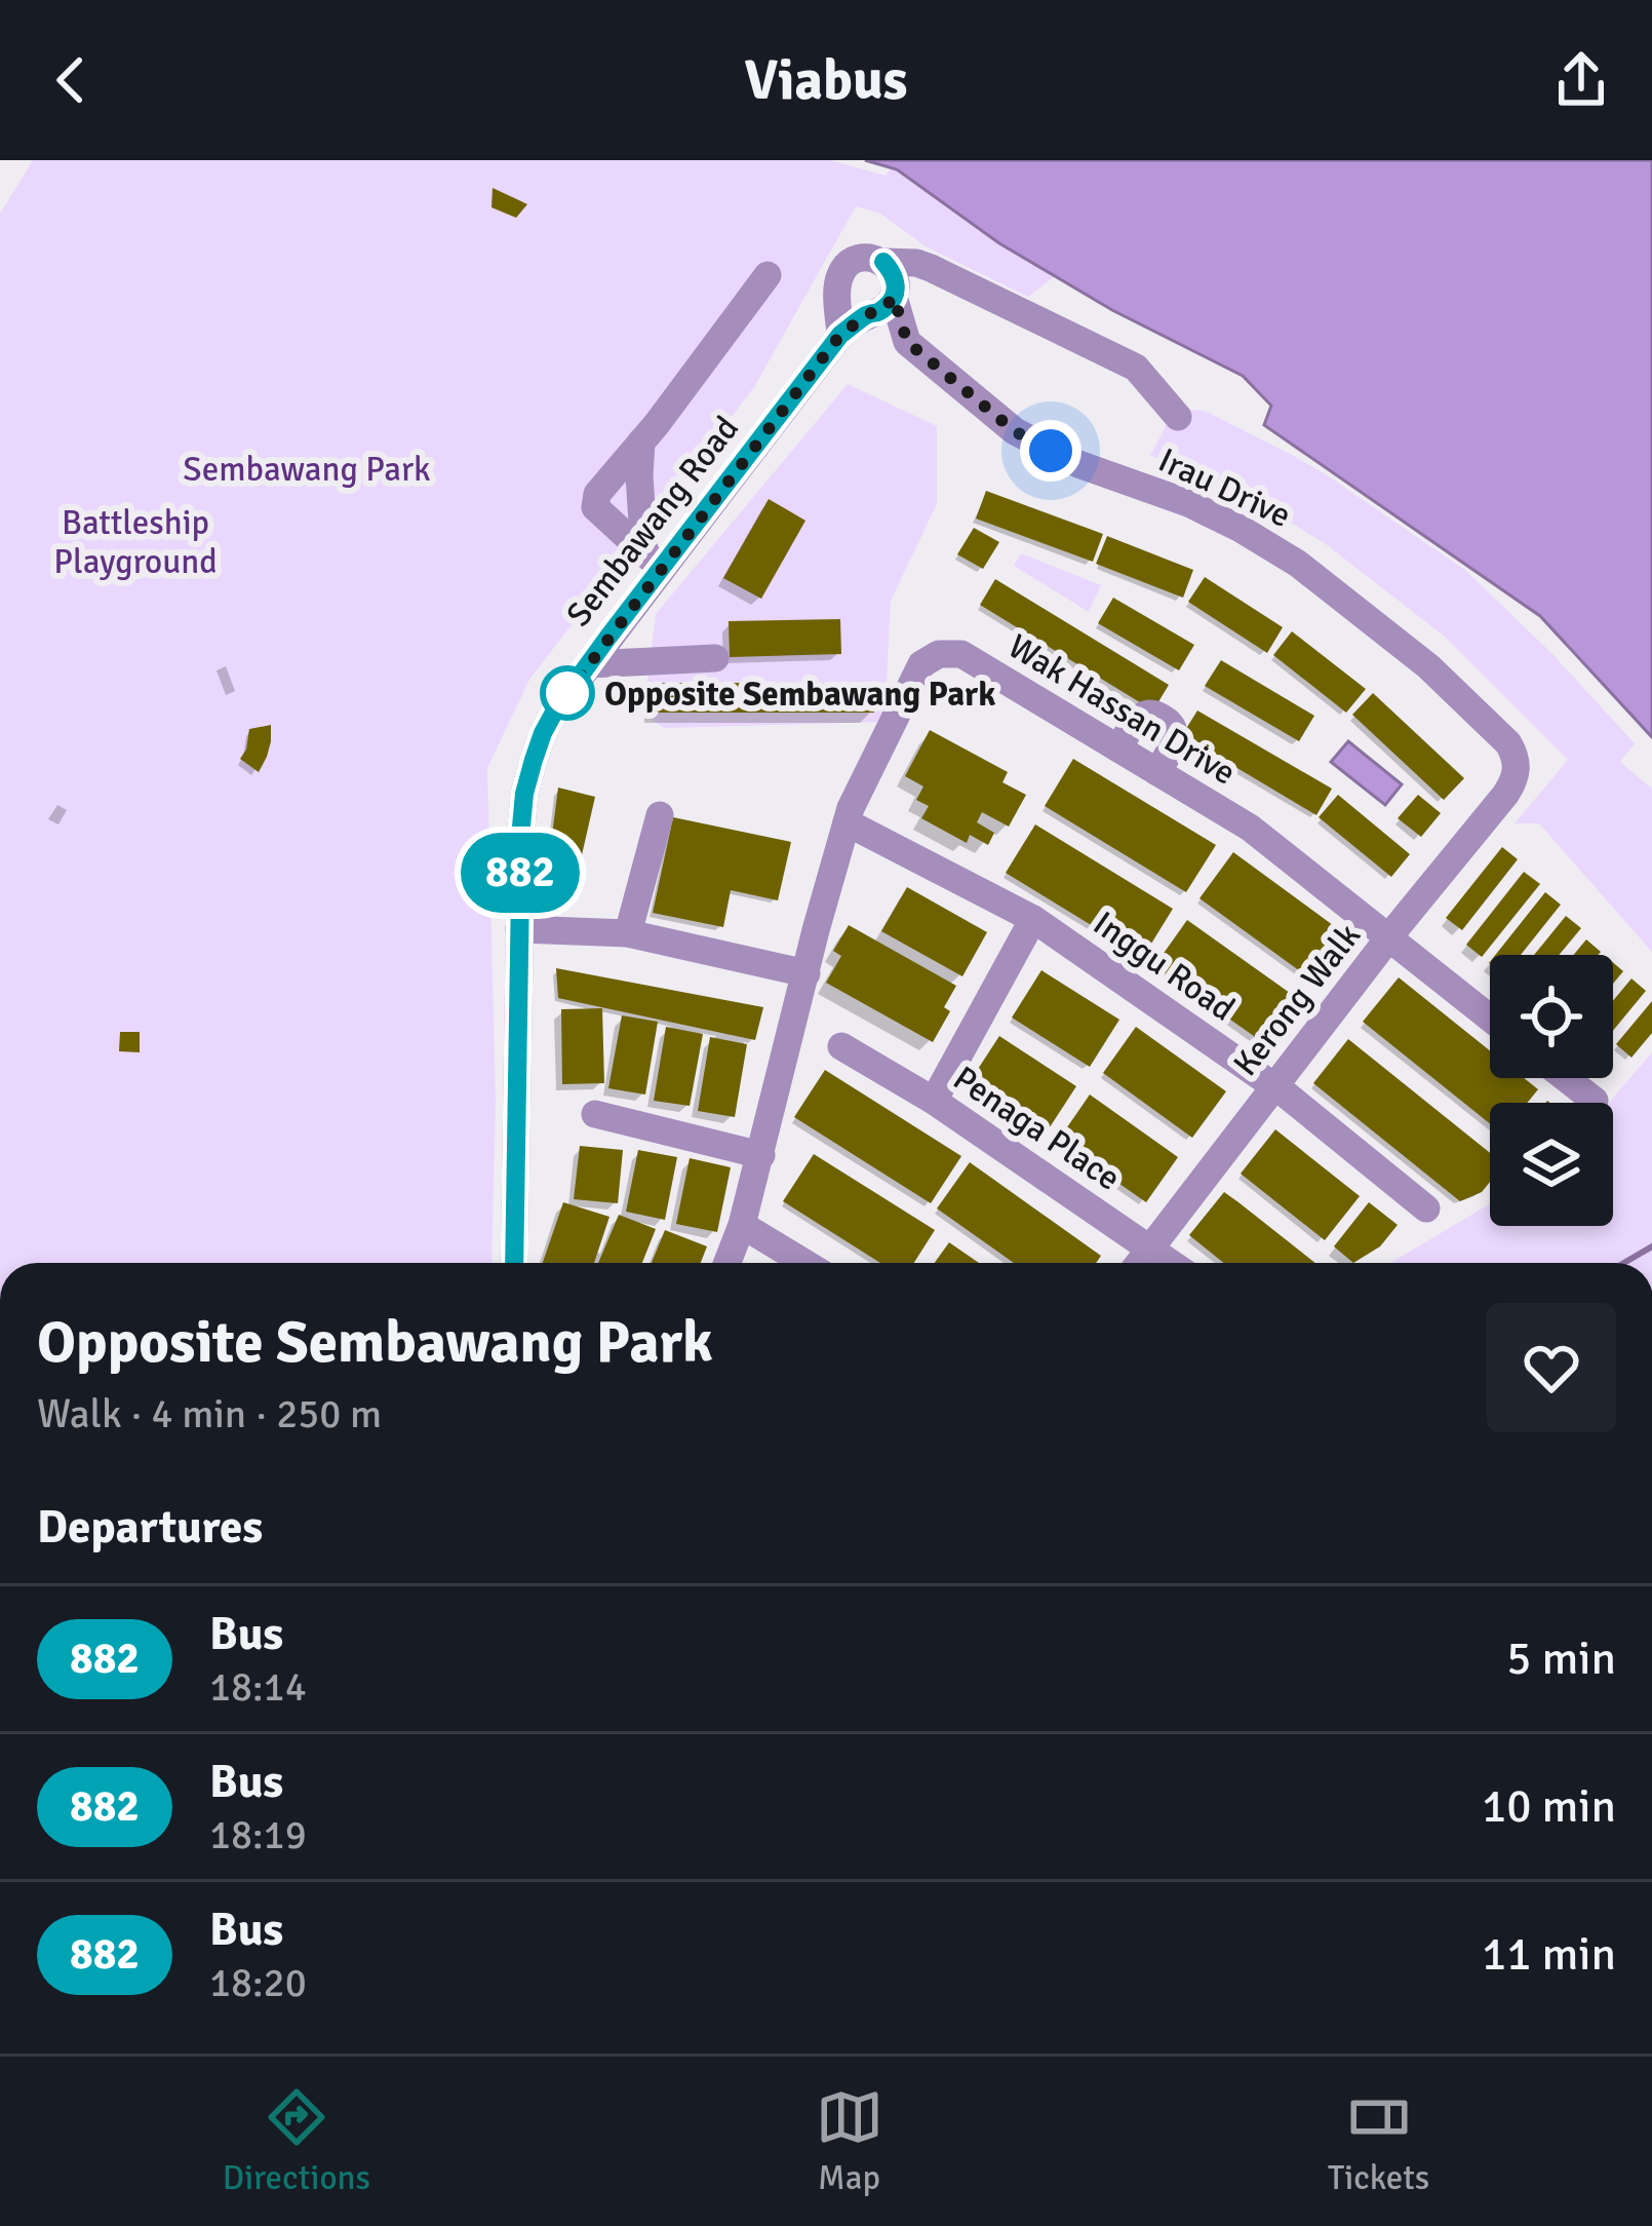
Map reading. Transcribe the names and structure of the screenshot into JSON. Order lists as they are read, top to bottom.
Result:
{
  "streets": {
    "street": [
      "Irau Drive",
      "Sembawang Road",
      "Wak Hassan Drive",
      "Inggu Road",
      "Kerong Walk",
      "Penaga Place"
    ]
  },
  "crossings": [
    ["Irau Drive", "Sembawang Road"],
    ["Irau Drive", "Kerong Walk"],
    ["Wak Hassan Drive", "Inggu Road"],
    ["Wak Hassan Drive", "Kerong Walk"],
    ["Inggu Road", "Kerong Walk"],
    ["Kerong Walk", "Penaga Place"]
  ],
  "parks": ["Sembawang Park", "Battleship Playground"],
  "places": ["Opposite Sembawang Park"],
  "lines": ["bus line 882"],
  "page": {
    "header": "Viabus",
    "on_map": "882",
    "heading": [
      ["Opposite Sembawang Park", "Walk · 4 min · 250 m"],
      "Departures"
    ],
    "list": [
      {
        "mark": "882",
        "name": "Bus",
        "note": "18:14",
        "value": "5 min"
      },
      {
        "mark": "882",
        "name": "Bus",
        "note": "18:19",
        "value": "10 min"
      },
      {
        "mark": "882",
        "name": "Bus",
        "note": "18:20",
        "value": "11 min"
      }
    ],
    "tabs": ["Directions", "Map", "Tickets"]
  }
}
